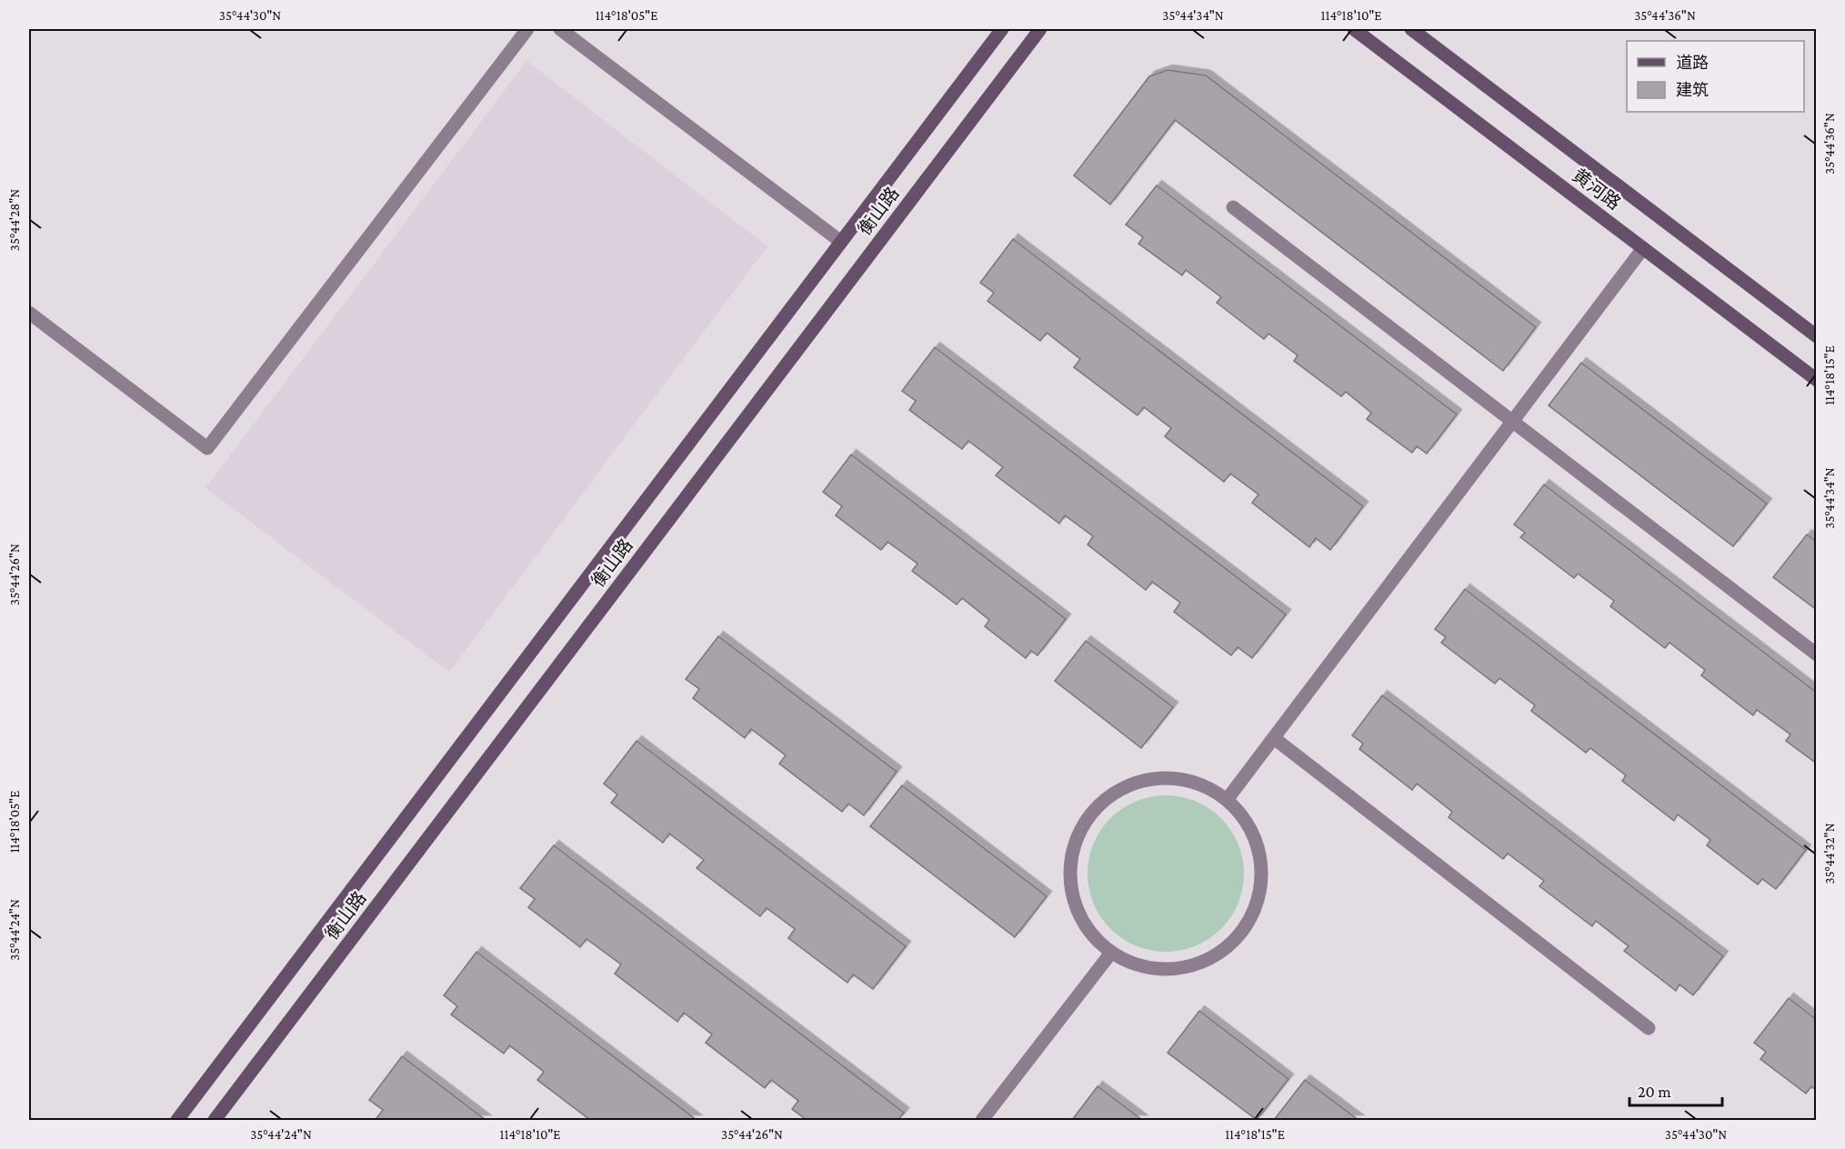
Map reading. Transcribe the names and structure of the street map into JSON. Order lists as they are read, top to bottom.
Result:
{
  "streets": {
    "street": ["黄河路", "衡山路"]
  },
  "legend": ["道路", "建筑"],
  "scale_bar": "20 m",
  "coordinates": [
    "35°44'30\"N",
    "114°18'05\"E",
    "35°44'34\"N",
    "114°18'10\"E",
    "35°44'36\"N",
    "35°44'28\"N",
    "114°18'15\"E",
    "35°44'26\"N",
    "35°44'32\"N",
    "35°44'24\"N"
  ]
}
